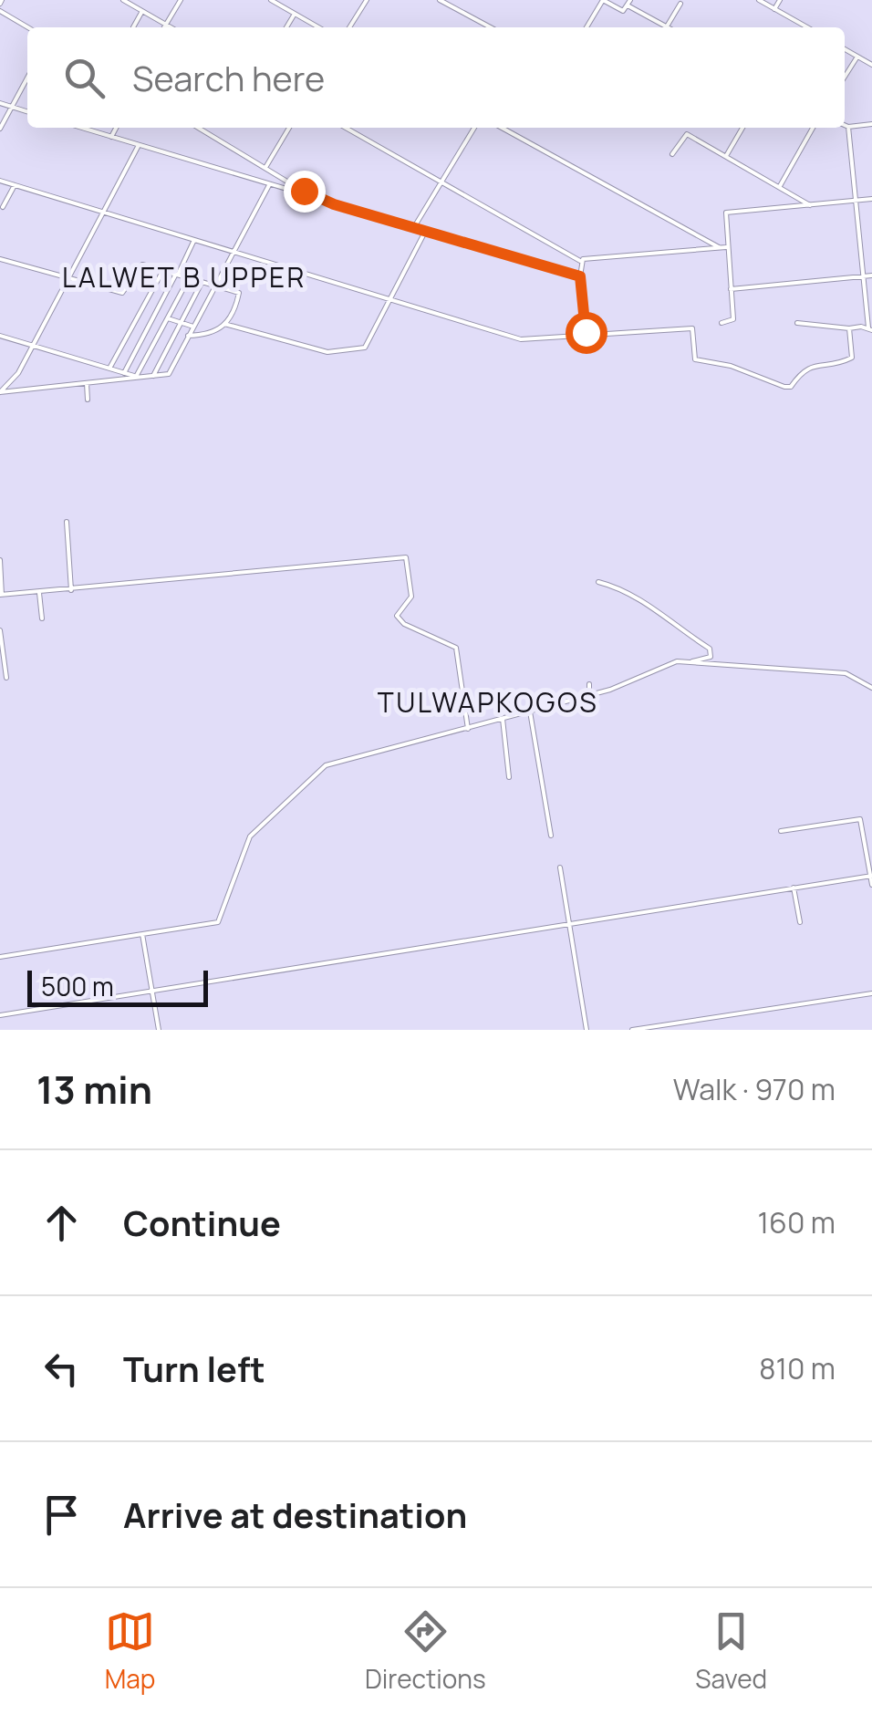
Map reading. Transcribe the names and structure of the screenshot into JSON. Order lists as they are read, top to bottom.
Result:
{
  "districts": ["LALWET B UPPER", "TULWAPKOGOS"],
  "scale_bar": "500 m",
  "page": {
    "search": "Search here",
    "scale": "500 m",
    "heading": ["13 min", "Walk · 970 m"],
    "list": [
      ["Continue", "160 m"],
      ["Turn left", "810 m"],
      "Arrive at destination"
    ],
    "nav": ["Map", "Directions", "Saved"]
  }
}
